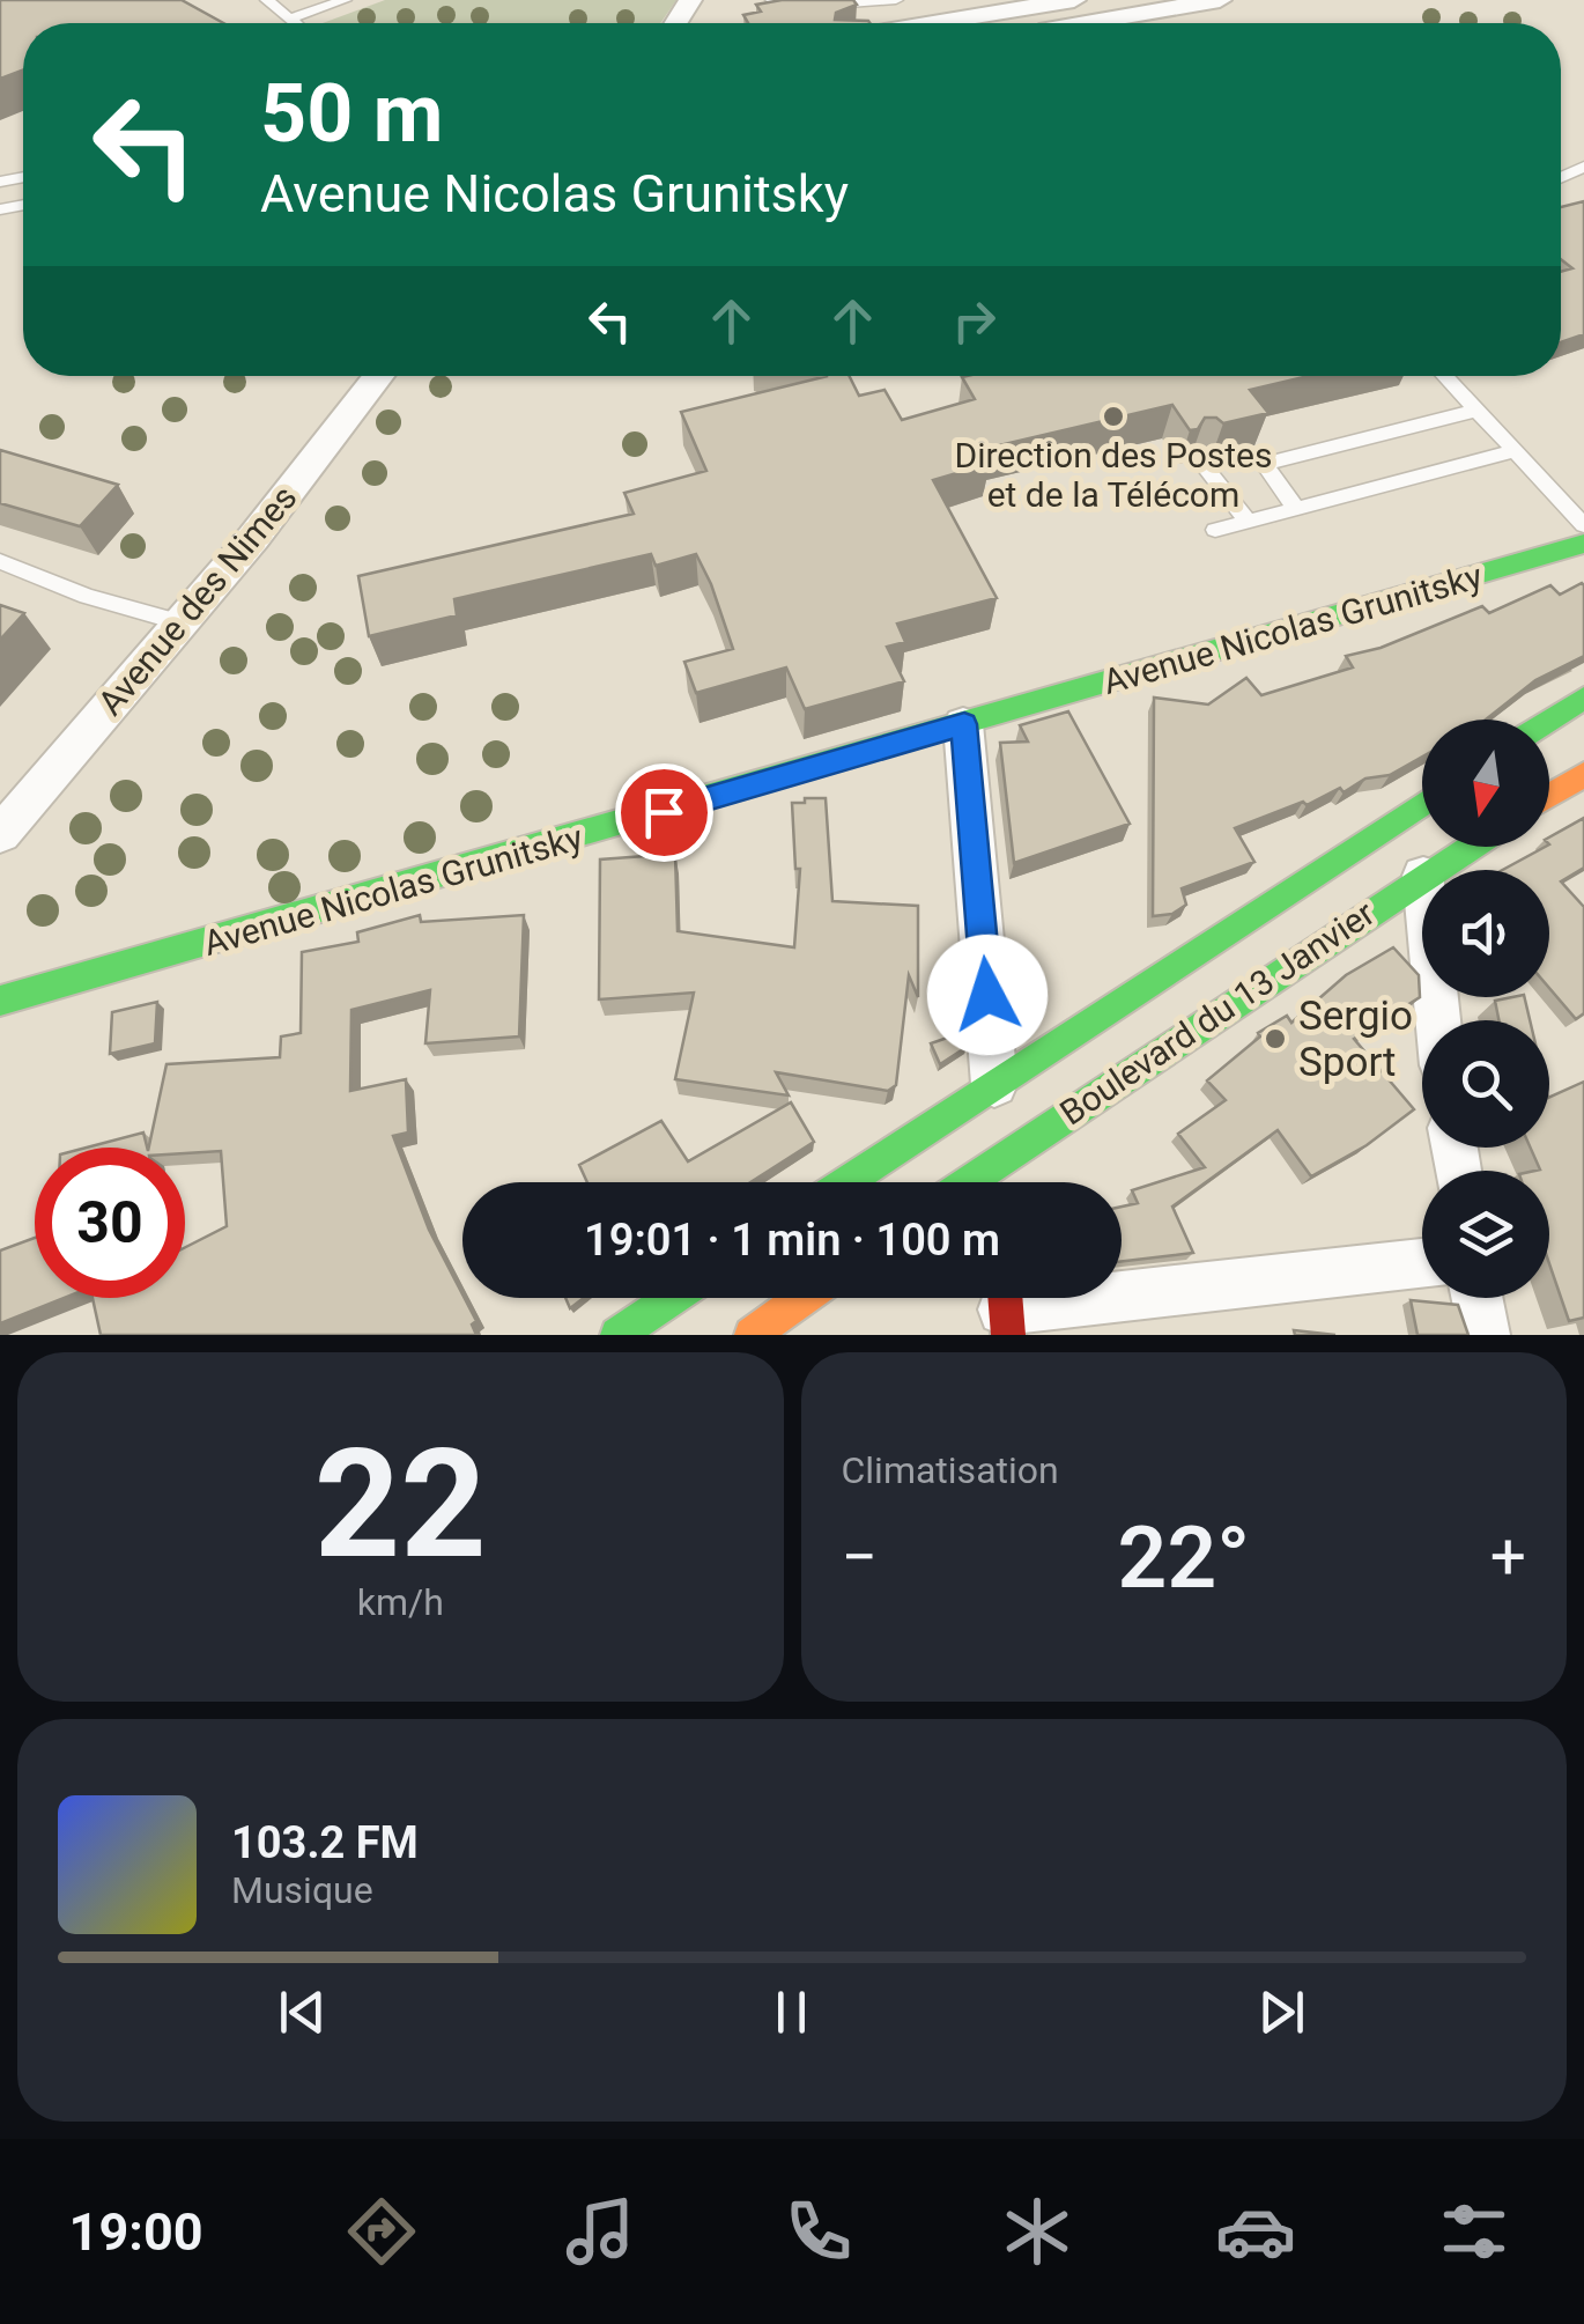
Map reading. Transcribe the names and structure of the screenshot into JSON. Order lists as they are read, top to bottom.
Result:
{
  "streets": {
    "main road": ["Avenue Nicolas Grunitsky", "Boulevard du 13 Janvier"],
    "street": ["Avenue des Nimes"]
  },
  "places": ["Direction des Postes et de la Télécom", "Sergio Sport"],
  "north": "bottom",
  "page": {
    "turn": ["50 m", "Avenue Nicolas Grunitsky"],
    "limit": "30",
    "trip": "19:01 · 1 min · 100 m",
    "tile": [
      ["22", "km/h"],
      "Climatisation"
    ],
    "heat": ["−", "22°", "+"],
    "song": ["103.2 FM", "Musique"],
    "tabs": "19:00"
  }
}
